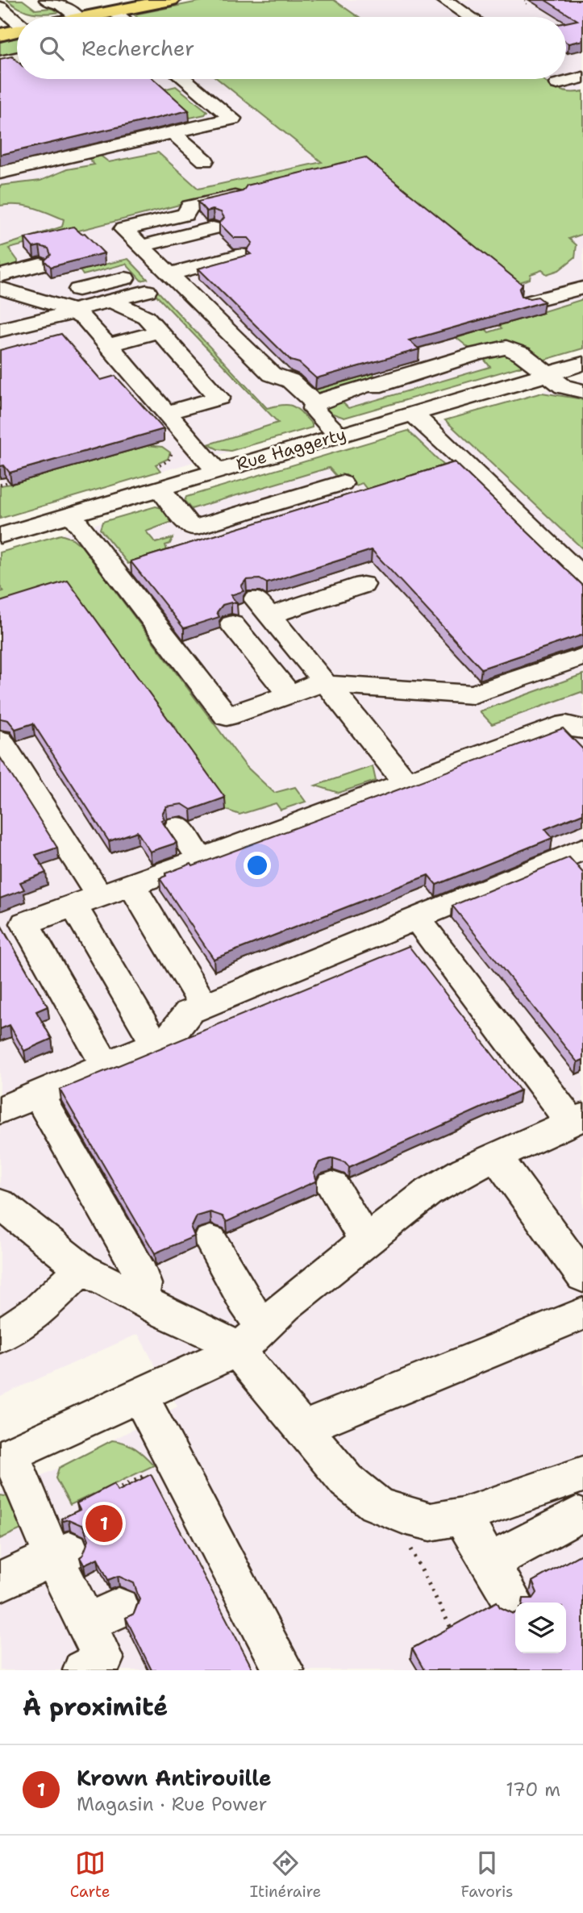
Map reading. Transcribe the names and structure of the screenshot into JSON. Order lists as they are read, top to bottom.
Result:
{
  "streets": {
    "street": ["Rue Haggerty"]
  },
  "page": {
    "search": "Rechercher",
    "pins": "1",
    "heading": "À proximité",
    "list": [
      {
        "mark": "1",
        "name": "Krown Antirouille",
        "note": "Magasin · Rue Power",
        "value": "170 m"
      }
    ],
    "nav": ["Carte", "Itinéraire", "Favoris"]
  }
}
